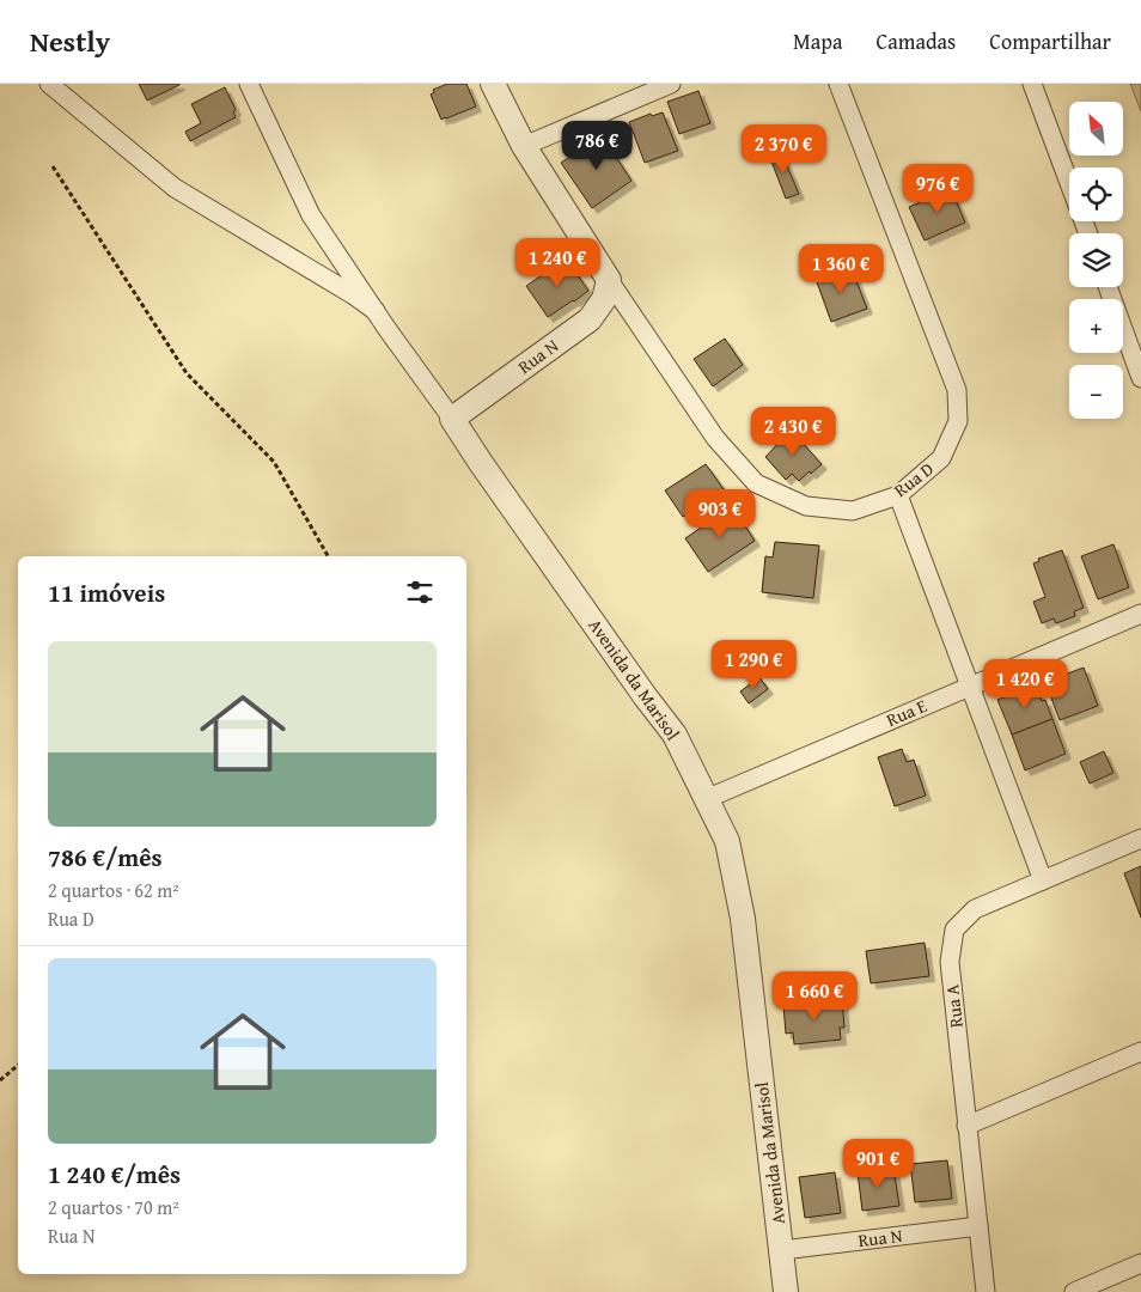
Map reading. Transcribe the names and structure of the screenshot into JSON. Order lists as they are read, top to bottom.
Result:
{
  "streets": {
    "street": [
      "Rua N",
      "Rua D",
      "Avenida da Marisol",
      "Rua E",
      "Rua A"
    ]
  },
  "crossings": [
    ["Rua N", "Rua D"],
    ["Rua N", "Avenida da Marisol"],
    ["Rua N", "Rua A"],
    ["Avenida da Marisol", "Rua E"]
  ],
  "north": "top left",
  "page": {
    "header": "Nestly",
    "nav": ["Mapa", "Camadas", "Compartilhar"],
    "map_buttons": ["+", "−"],
    "price": [
      "786 €",
      "2 370 €",
      "976 €",
      "1 240 €",
      "1 360 €",
      "2 430 €",
      "903 €",
      "1 290 €",
      "1 420 €",
      "1 660 €",
      "901 €"
    ],
    "heading": "11 imóveis",
    "list": [
      {
        "name": "786 €/mês",
        "note": "2 quartos · 62 m² · Rua D"
      },
      {
        "name": "1 240 €/mês",
        "note": "2 quartos · 70 m² · Rua N"
      }
    ]
  }
}
